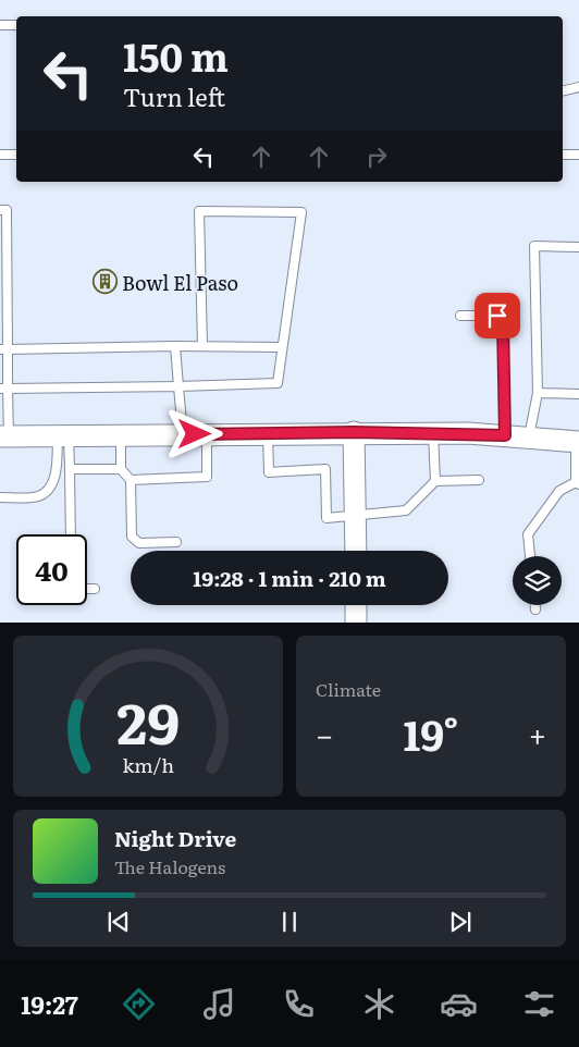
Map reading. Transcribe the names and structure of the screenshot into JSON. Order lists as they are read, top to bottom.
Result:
{
  "places": {
    "building": ["Bowl El Paso"]
  },
  "page": {
    "turn": ["150 m", "Turn left"],
    "limit": "40",
    "trip": "19:28 · 1 min · 210 m",
    "tile": "Climate",
    "heat": ["−", "19°", "+"],
    "song": ["Night Drive", "The Halogens"],
    "tabs": "19:27",
    "gauge": ["29", "km/h"]
  }
}
